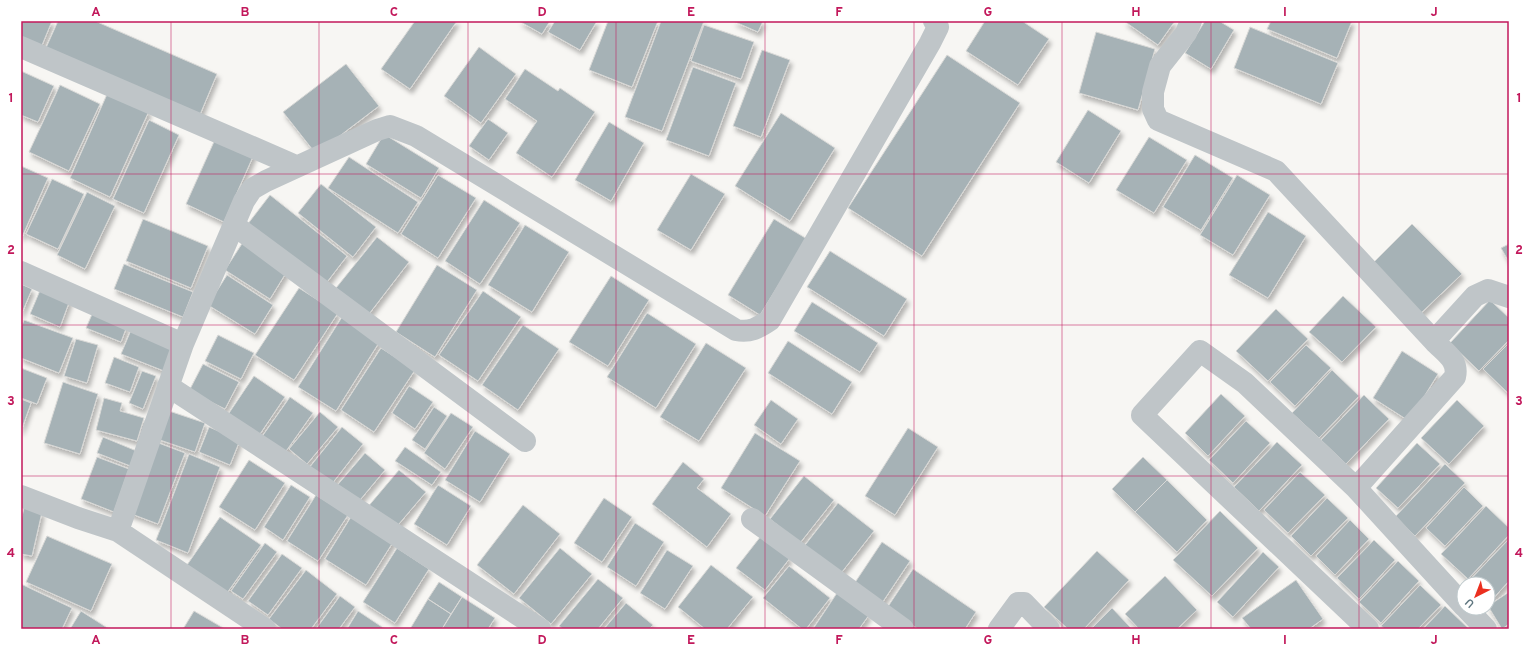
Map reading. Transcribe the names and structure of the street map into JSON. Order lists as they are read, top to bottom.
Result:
{
  "north": "bottom left",
  "grid": {
    "columns": [
      "A",
      "B",
      "C",
      "D",
      "E",
      "F",
      "G",
      "H",
      "I",
      "J"
    ],
    "rows": [
      "1",
      "2",
      "3",
      "4"
    ]
  }
}
